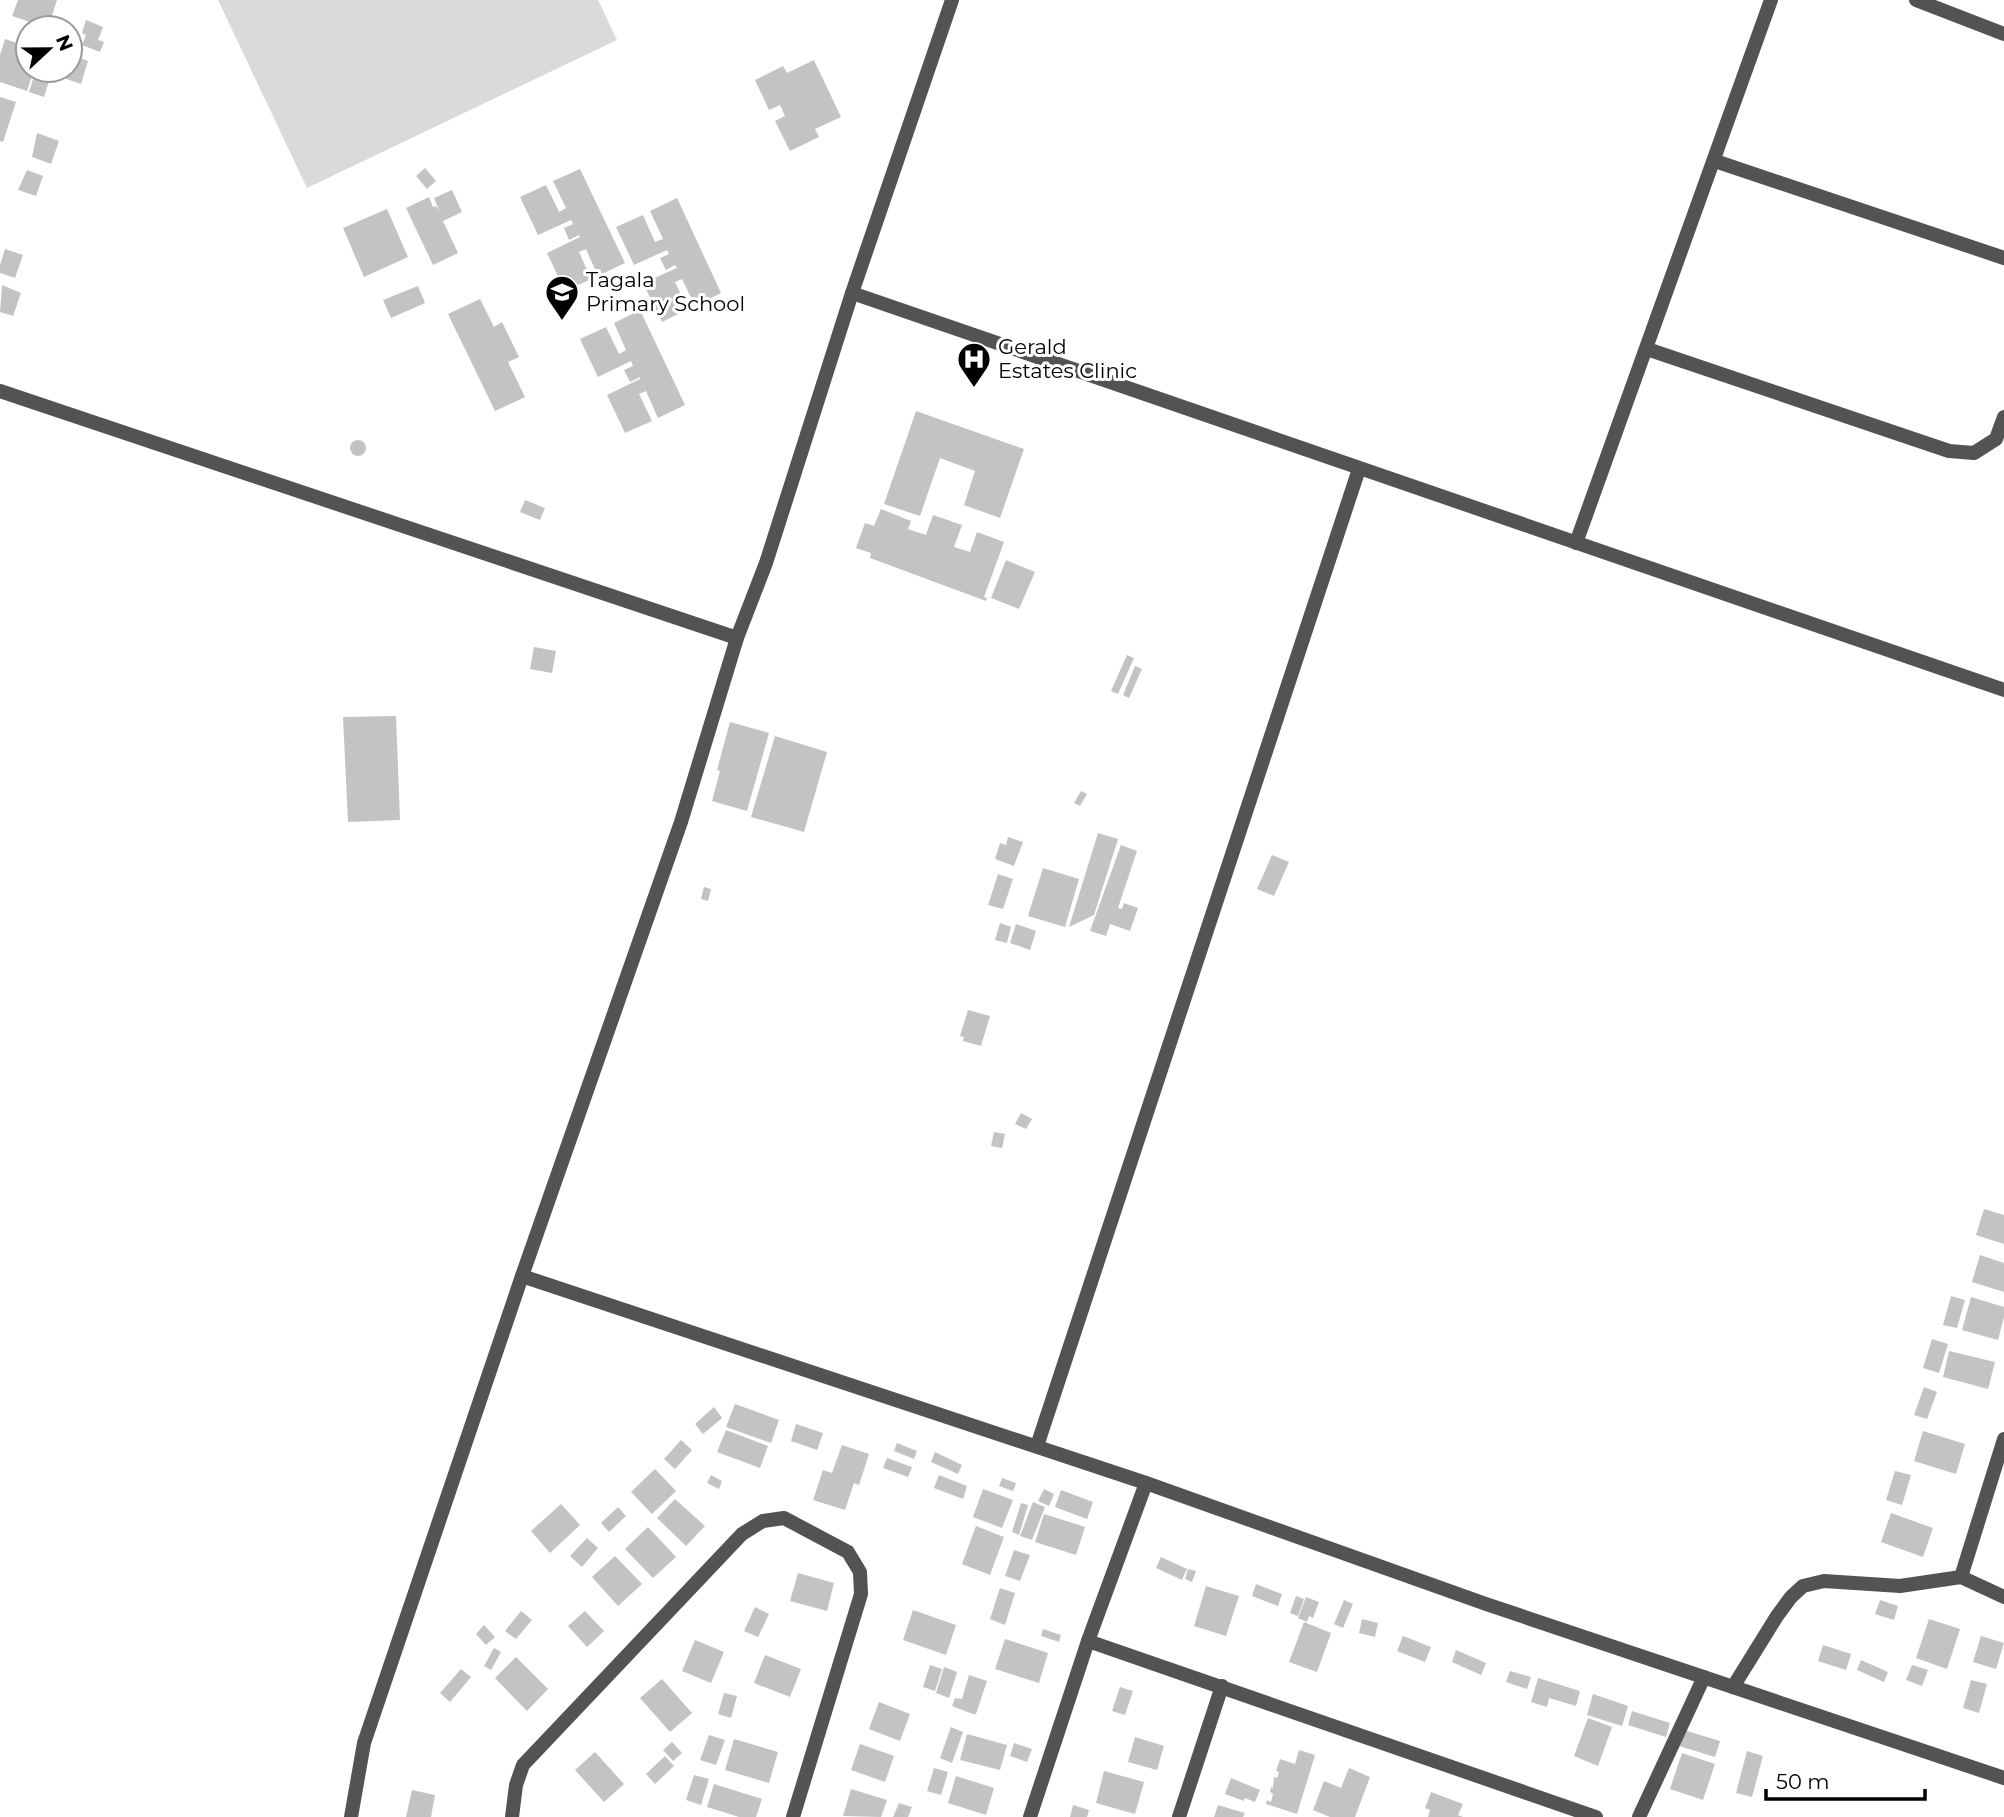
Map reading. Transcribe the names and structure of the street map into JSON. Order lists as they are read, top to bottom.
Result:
{
  "places": {
    "school or university": ["Tagala Primary School"],
    "hospital": ["Gerald Estates Clinic"]
  },
  "scale_bar": "50 m",
  "north": "right"
}
